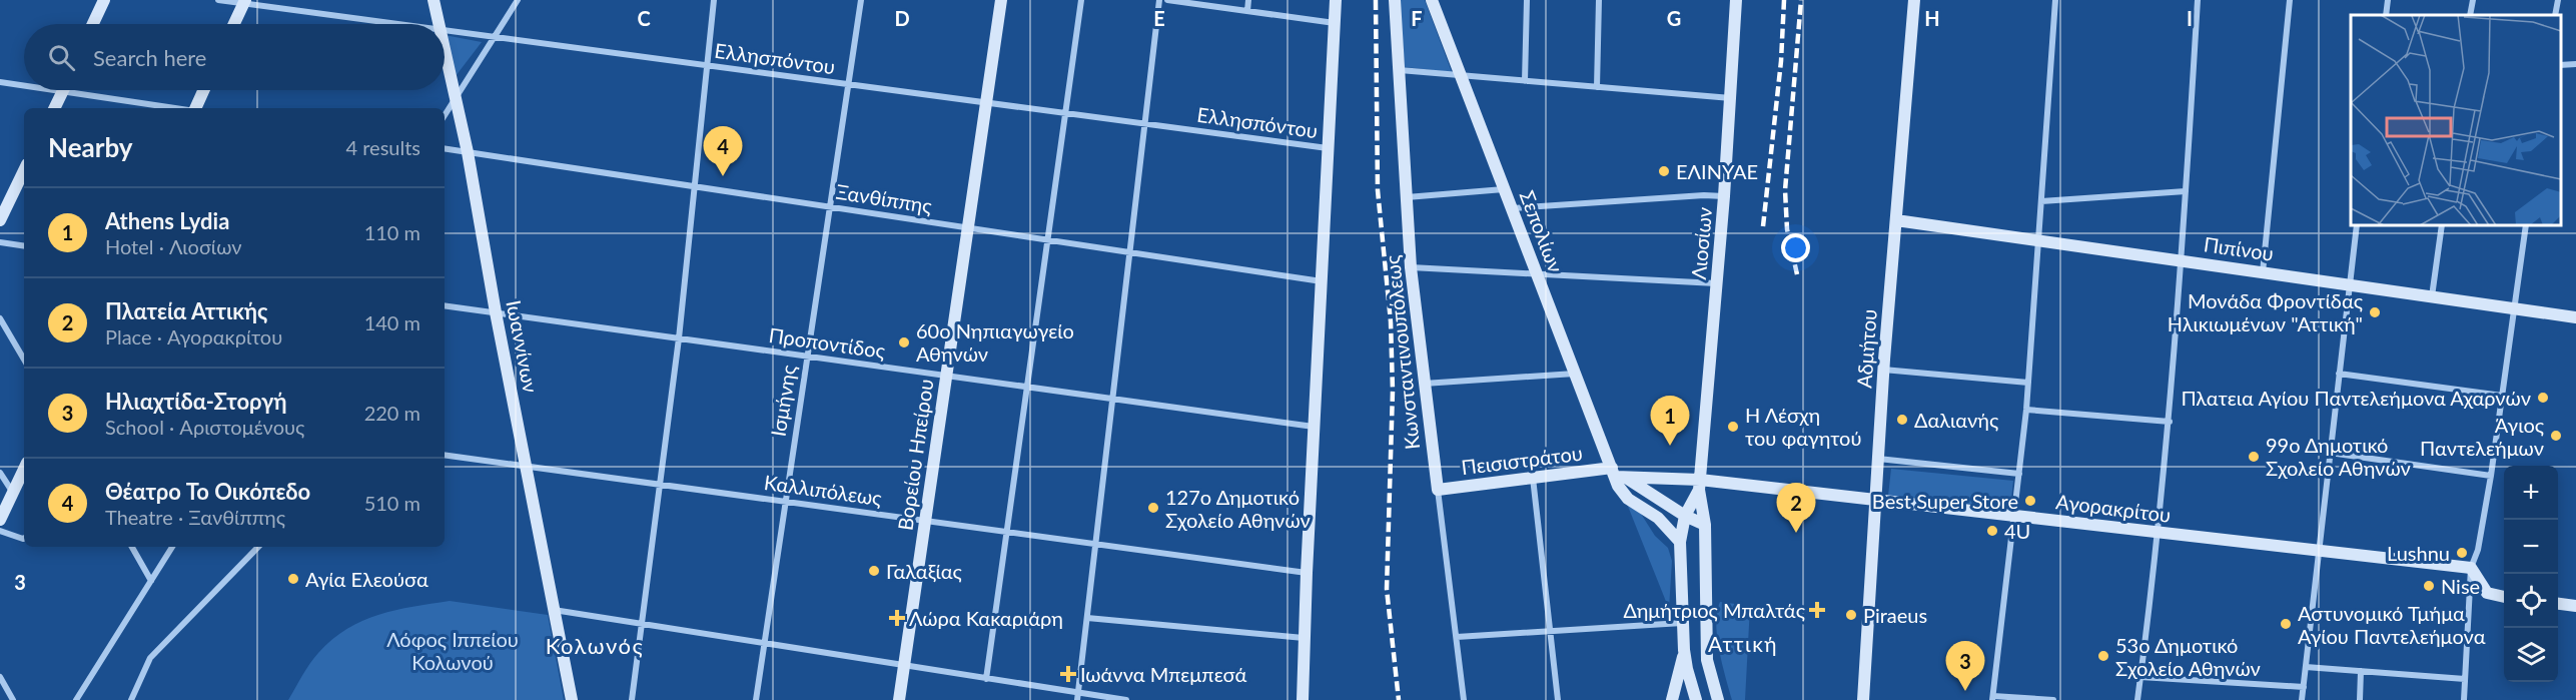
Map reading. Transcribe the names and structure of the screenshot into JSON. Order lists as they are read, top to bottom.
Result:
{
  "streets": {
    "street": [
      "Ελλησπόντου",
      "Ξανθίππης",
      "Σεπολίων",
      "Λιοσίων",
      "Πιπίνου",
      "Προποντίδος",
      "Ιωαννίνων",
      "Αδμήτου",
      "Κωνσταντινουπόλεως",
      "Ισμήνης",
      "Βορείου Ηπείρου",
      "Πεισιστράτου",
      "Καλλιπόλεως",
      "Αγορακρίτου"
    ]
  },
  "crossings": [
    ["Ελλησπόντου", "Ισμήνης"],
    ["Ελλησπόντου", "Βορείου Ηπείρου"],
    ["Ξανθίππης", "Ιωαννίνων"],
    ["Ξανθίππης", "Ισμήνης"],
    ["Ξανθίππης", "Βορείου Ηπείρου"],
    ["Σεπολίων", "Λιοσίων"],
    ["Σεπολίων", "Πεισιστράτου"],
    ["Λιοσίων", "Πεισιστράτου"],
    ["Λιοσίων", "Αγορακρίτου"],
    ["Πιπίνου", "Αδμήτου"],
    ["Προποντίδος", "Ιωαννίνων"],
    ["Προποντίδος", "Ισμήνης"],
    ["Προποντίδος", "Βορείου Ηπείρου"],
    ["Ιωαννίνων", "Καλλιπόλεως"],
    ["Αδμήτου", "Αγορακρίτου"],
    ["Κωνσταντινουπόλεως", "Πεισιστράτου"],
    ["Ισμήνης", "Καλλιπόλεως"],
    ["Βορείου Ηπείρου", "Καλλιπόλεως"],
    ["Πεισιστράτου", "Αγορακρίτου"]
  ],
  "districts": ["Αττική", "Κολωνός"],
  "parks": ["Λόφος Ιππείου Κολωνού"],
  "places": {
    "other": [
      "ΕΛΙΝΥΑΕ",
      "Μονάδα Φροντίδας Ηλικιωμένων \"Αττική\"",
      "60ο Νηπιαγωγείο Αθηνών",
      "Πλατεια Αγίου Παντελεήμονα Αχαρνών",
      "Δαλιανής",
      "Η Λέσχη του φαγητού",
      "Άγιος Παντελεήμων",
      "99ο Δημοτικό Σχολείο Αθηνών",
      "Best Super Store",
      "127ο Δημοτικό Σχολείο Αθηνών",
      "4U",
      "Lushnu",
      "Γαλαξίας",
      "Αγία Ελεούσα",
      "Nise",
      "Piraeus",
      "Αστυνομικό Τμήμα Αγίου Παντελεήμονα",
      "53ο Δημοτικό Σχολείο Αθηνών"
    ],
    "health": ["Δημήτριος Μπαλτάς", "Λώρα Κακαριάρη", "Ιωάννα Μπεμπεσά"]
  },
  "page": {
    "search": "Search here",
    "heading": ["Nearby", "4 results"],
    "pins": [
      "4",
      "1",
      "2",
      "3"
    ],
    "list": [
      {
        "mark": "1",
        "name": "Athens Lydia",
        "note": "Hotel · Λιοσίων",
        "value": "110 m"
      },
      {
        "mark": "2",
        "name": "Πλατεία Αττικής",
        "note": "Place · Αγορακρίτου",
        "value": "140 m"
      },
      {
        "mark": "3",
        "name": "Ηλιαχτίδα-Στοργή",
        "note": "School · Αριστομένους",
        "value": "220 m"
      },
      {
        "mark": "4",
        "name": "Θέατρο Το Οικόπεδο",
        "note": "Theatre · Ξανθίππης",
        "value": "510 m"
      }
    ],
    "map_buttons": ["+", "−"]
  },
  "grid": {
    "columns": [
      "C",
      "D",
      "E",
      "F",
      "G",
      "H",
      "I"
    ],
    "rows": ["3"]
  }
}
